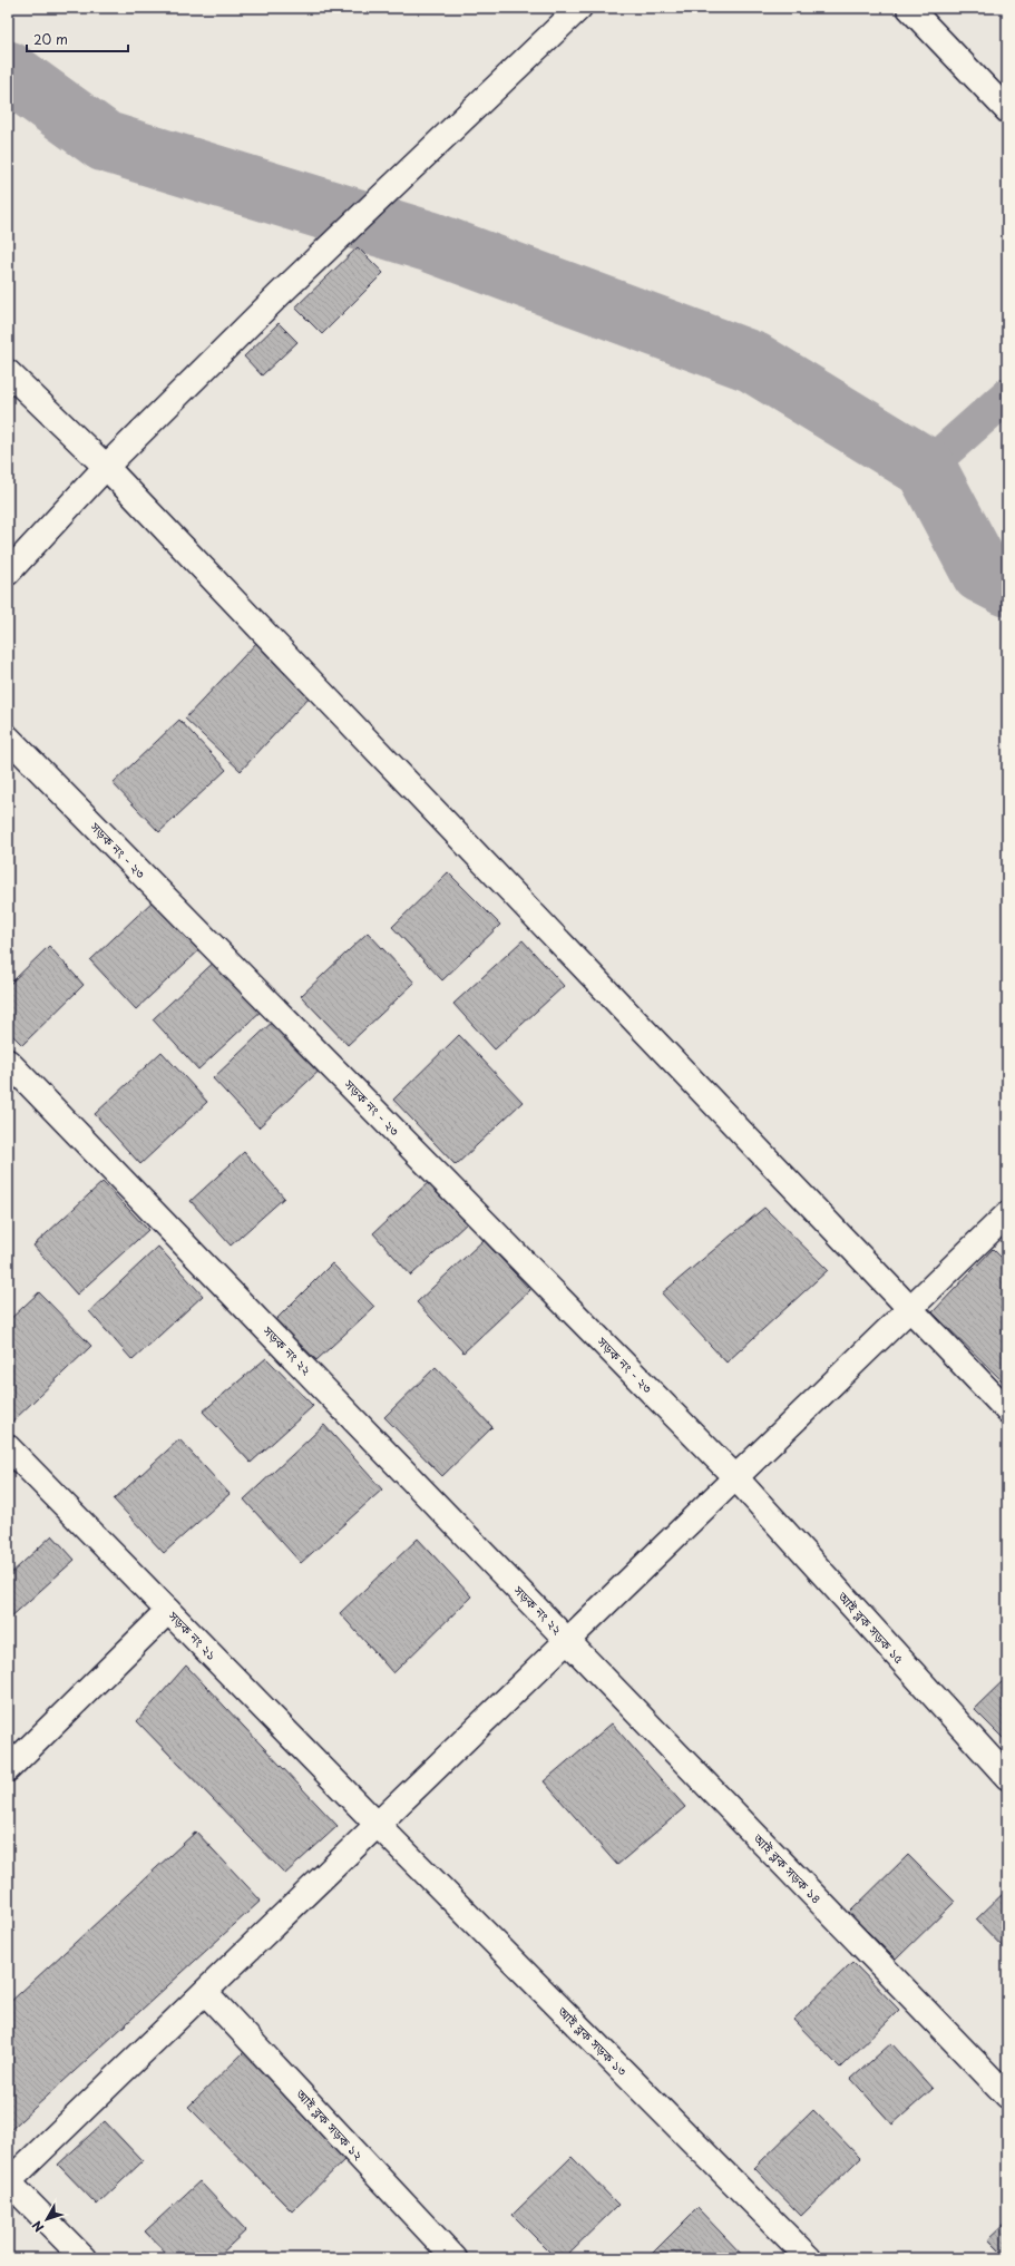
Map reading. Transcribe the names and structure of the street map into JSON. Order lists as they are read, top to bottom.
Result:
{
  "streets": {
    "street": [
      "সড়ক নং - ২৩",
      "সড়ক নং ২২",
      "আই ব্লক সড়ক ১৫",
      "সড়ক নং ২১",
      "আই ব্লক সড়ক ১৪",
      "আই ব্লক সড়ক ১৩",
      "আই ব্লক সড়ক ১২"
    ]
  },
  "crossings": [
    ["সড়ক নং - ২৩", "আই ব্লক সড়ক ১৫"],
    ["সড়ক নং ২২", "আই ব্লক সড়ক ১৪"],
    ["সড়ক নং ২১", "আই ব্লক সড়ক ১৩"]
  ],
  "scale_bar": "20 m",
  "north": "bottom left"
}
